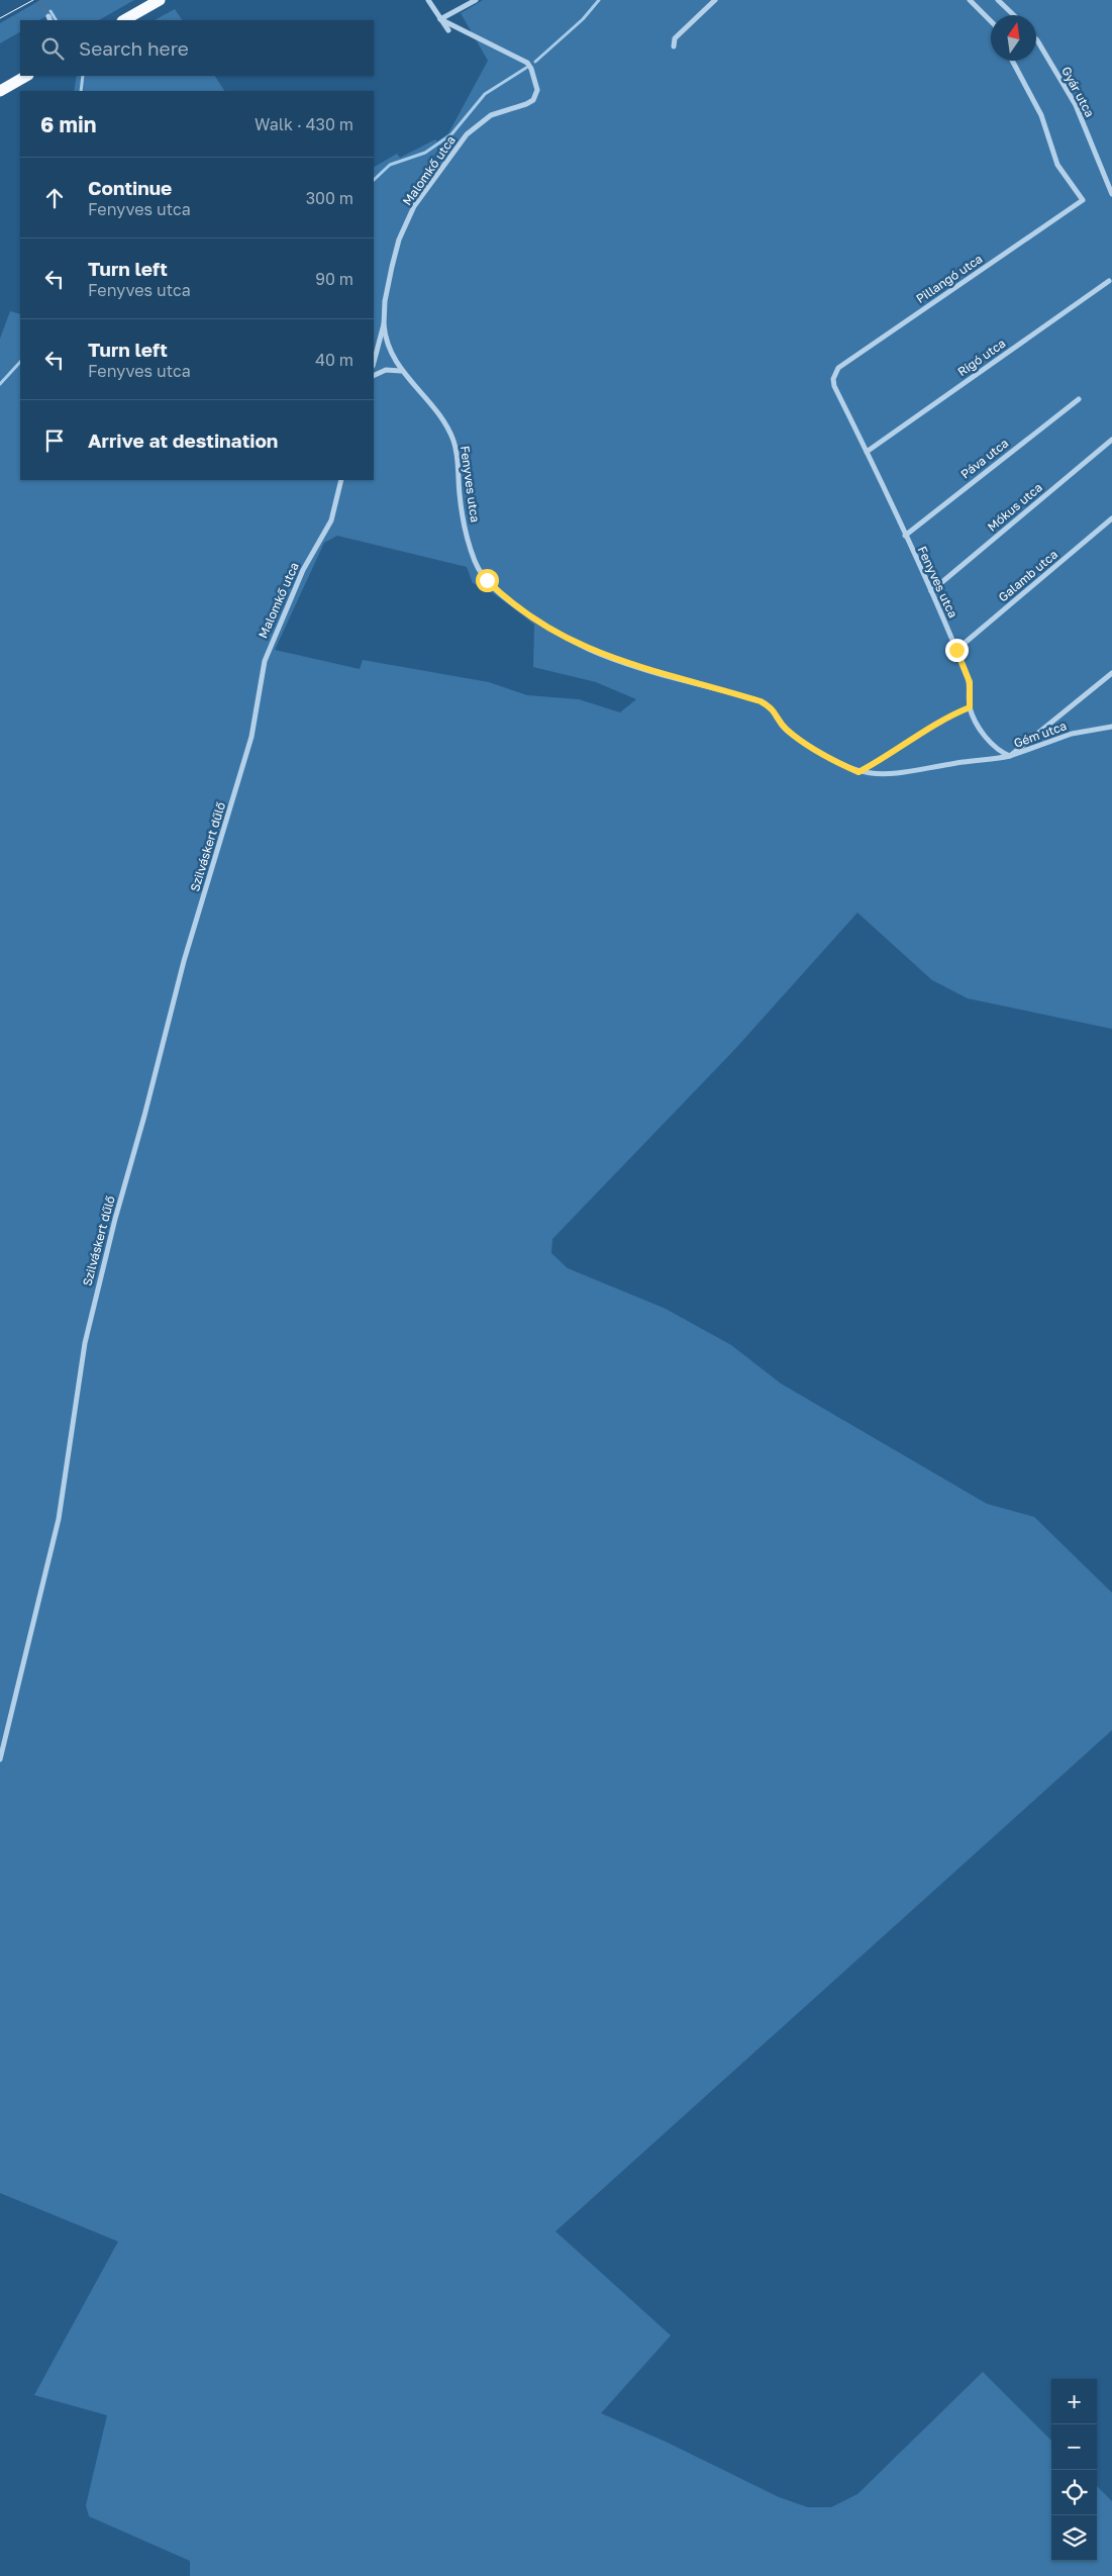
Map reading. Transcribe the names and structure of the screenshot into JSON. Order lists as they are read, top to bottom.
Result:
{
  "streets": {
    "street": [
      "Gyár utca",
      "Malomkő utca",
      "Pillangó utca",
      "Rigó utca",
      "Páva utca",
      "Fenyves utca",
      "Mókus utca",
      "Galamb utca",
      "Gém utca",
      "Szilváskert dűlő"
    ]
  },
  "crossings": [
    ["Malomkő utca", "Fenyves utca"],
    ["Malomkő utca", "Szilváskert dűlő"],
    ["Pillangó utca", "Fenyves utca"],
    ["Rigó utca", "Fenyves utca"],
    ["Páva utca", "Fenyves utca"],
    ["Fenyves utca", "Mókus utca"],
    ["Fenyves utca", "Galamb utca"],
    ["Fenyves utca", "Gém utca"]
  ],
  "north": "top",
  "page": {
    "search": "Search here",
    "heading": ["6 min", "Walk · 430 m"],
    "list": [
      ["Continue", "Fenyves utca", "300 m"],
      ["Turn left", "Fenyves utca", "90 m"],
      ["Turn left", "Fenyves utca", "40 m"],
      "Arrive at destination"
    ],
    "map_buttons": ["+", "−"]
  }
}
